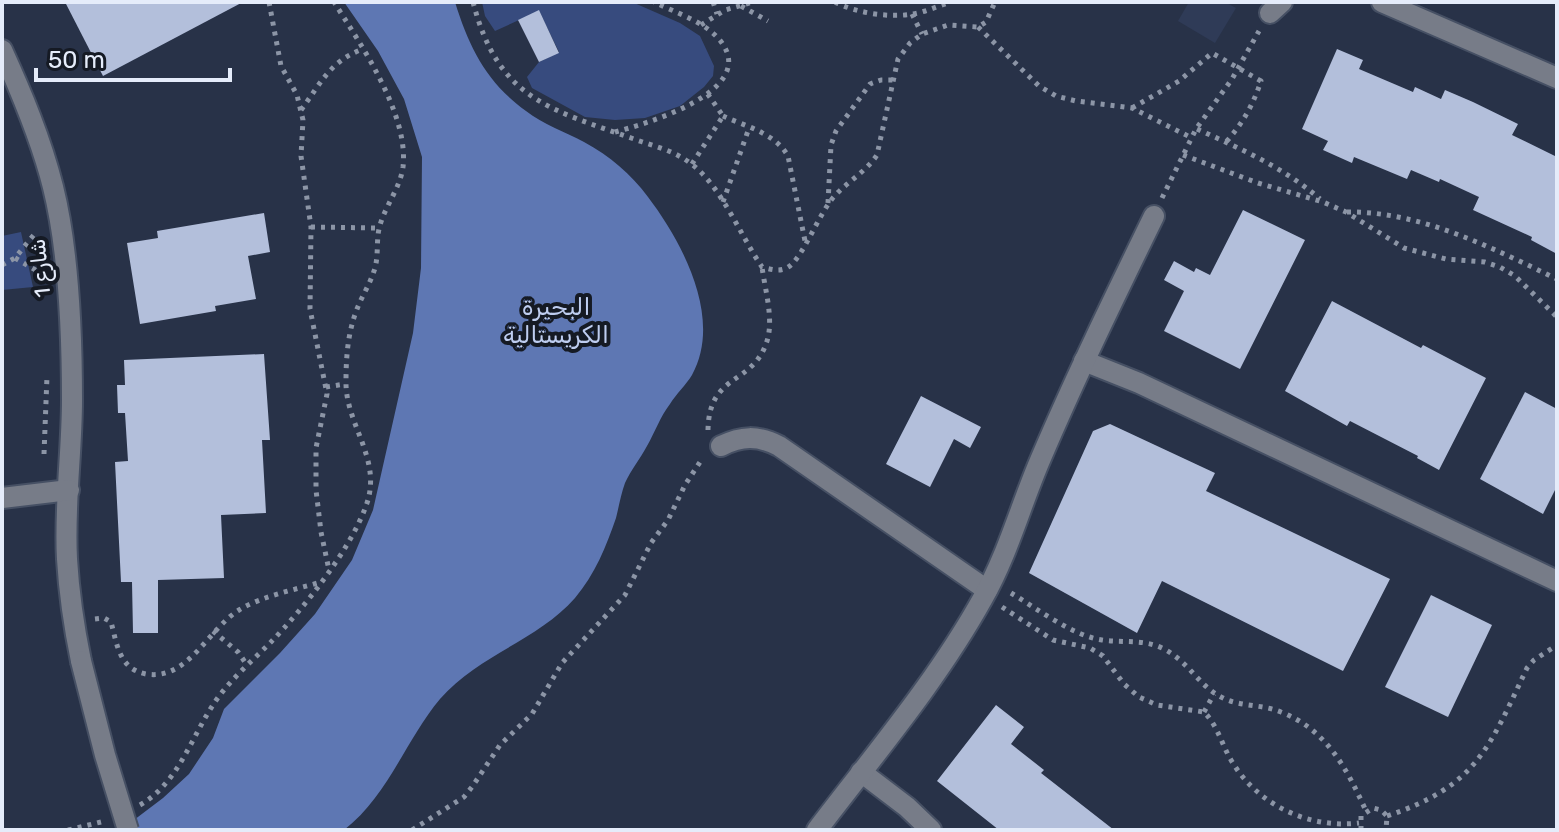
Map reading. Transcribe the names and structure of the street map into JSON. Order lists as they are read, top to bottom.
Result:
{
  "streets": {
    "street": ["شارع 1"]
  },
  "water": ["البحيرة الكريستالية"],
  "scale_bar": "50 m"
}
